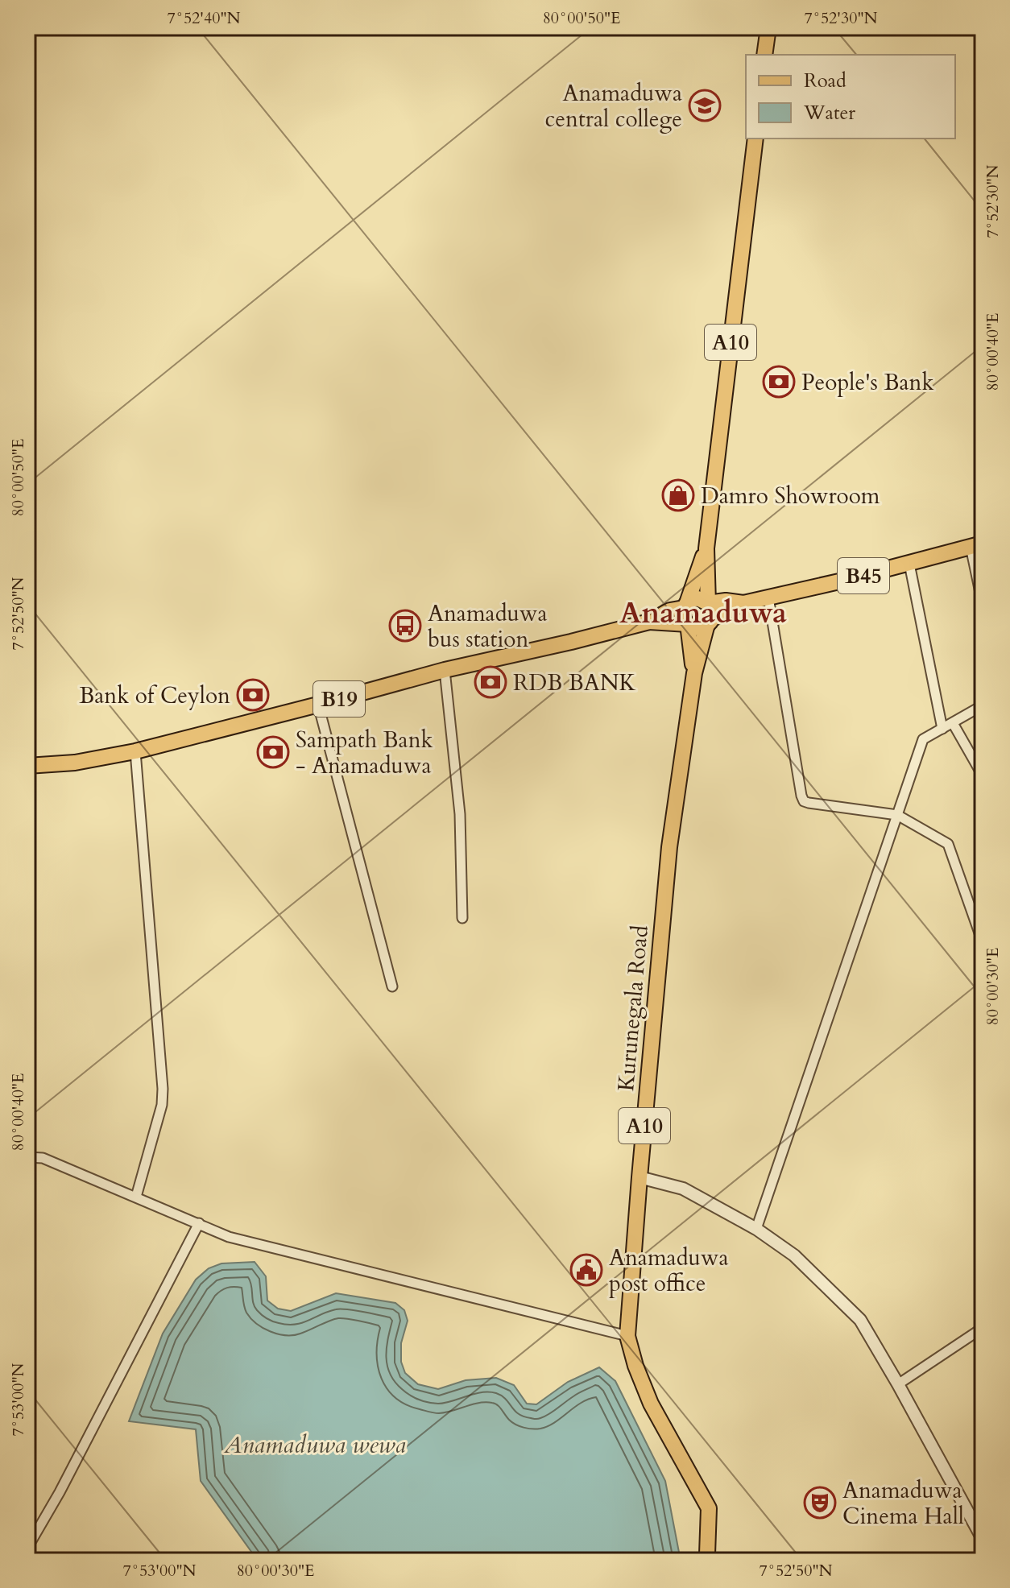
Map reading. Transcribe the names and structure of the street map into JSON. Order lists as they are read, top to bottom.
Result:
{
  "streets": {
    "main road": [
      "A10",
      "B45",
      "B19",
      "Kurunegala Road"
    ]
  },
  "crossings": [
    ["A10", "B45"],
    ["A10", "B19"],
    ["A10", "Kurunegala Road"],
    ["B45", "B19"],
    ["B45", "Kurunegala Road"],
    ["B19", "Kurunegala Road"]
  ],
  "districts": ["Anamaduwa"],
  "water": ["Anamaduwa wewa"],
  "places": {
    "school or university": ["Anamaduwa central college"],
    "bank": [
      "People's Bank",
      "RDB BANK",
      "Bank of Ceylon",
      "Sampath Bank - Anamaduwa"
    ],
    "shop": ["Damro Showroom"],
    "bus stop": ["Anamaduwa bus station"],
    "public building": ["Anamaduwa post office"],
    "theatre": ["Anamaduwa Cinema Hall"]
  },
  "legend": ["Road", "Water"],
  "coordinates": [
    "7°52'40\"N",
    "80°00'50\"E",
    "7°52'30\"N",
    "80°00'40\"E",
    "7°52'50\"N",
    "80°00'30\"E",
    "7°53'00\"N"
  ]
}
